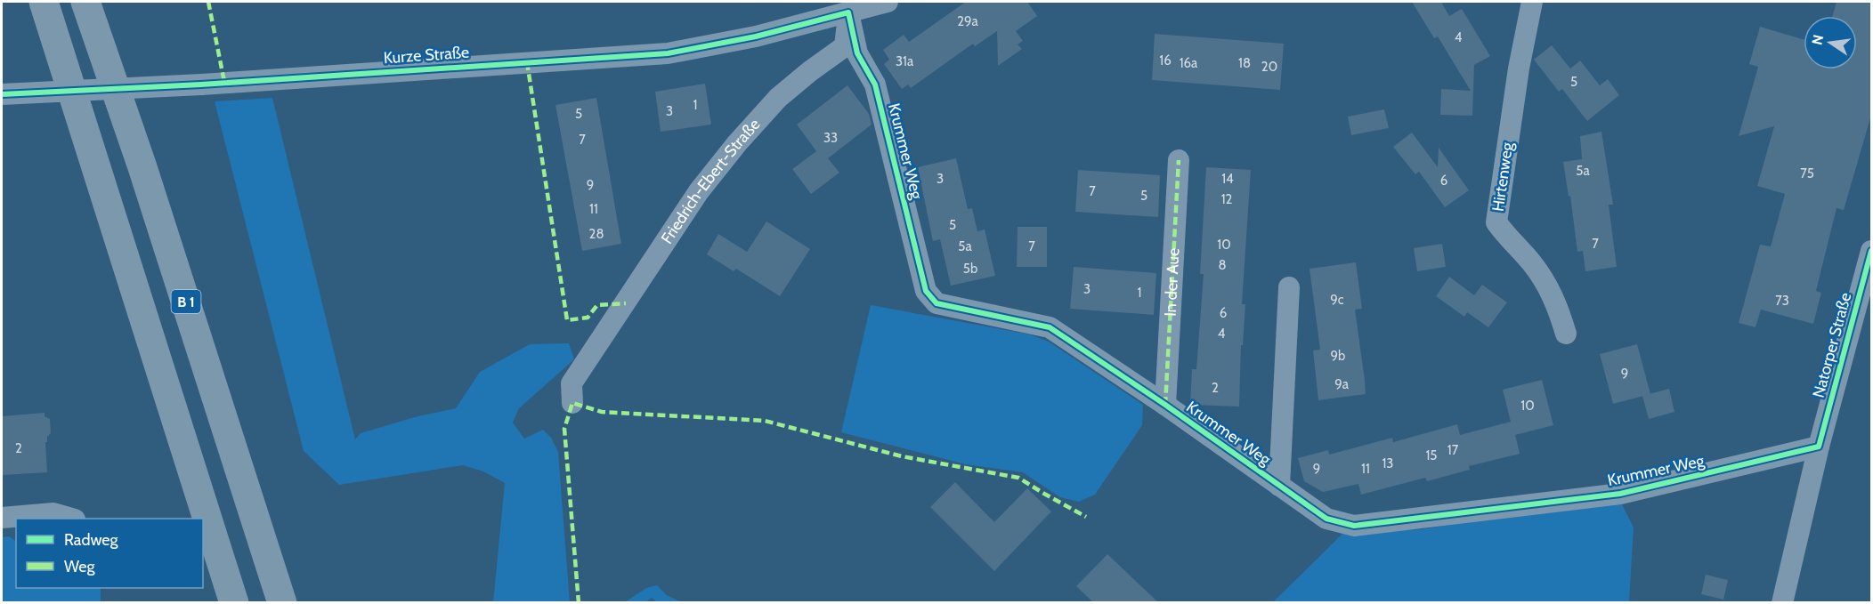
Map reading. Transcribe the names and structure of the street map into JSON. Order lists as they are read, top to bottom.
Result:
{
  "streets": {
    "highway": ["B 1"],
    "street": [
      "Kurze Straße",
      "Krummer Weg",
      "Hirtenweg",
      "Friedrich-Ebert-Straße",
      "In der Aue",
      "Natorper Straße"
    ]
  },
  "crossings": [
    ["Kurze Straße", "Krummer Weg"],
    ["Kurze Straße", "Friedrich-Ebert-Straße"],
    ["Krummer Weg", "Friedrich-Ebert-Straße"],
    ["Krummer Weg", "In der Aue"],
    ["Krummer Weg", "Natorper Straße"]
  ],
  "house_numbers": [
    "29a",
    "4",
    "16",
    "31a",
    "16a",
    "18",
    "20",
    "5",
    "1",
    "3",
    "5",
    "33",
    "7",
    "5a",
    "75",
    "3",
    "14",
    "6",
    "9",
    "7",
    "5",
    "12",
    "11",
    "5",
    "28",
    "7",
    "10",
    "5a",
    "7",
    "8",
    "5b",
    "3",
    "1",
    "9c",
    "73",
    "6",
    "4",
    "9b",
    "9",
    "9a",
    "2",
    "10",
    "2",
    "17",
    "15",
    "13",
    "9",
    "11"
  ],
  "legend": ["Radweg", "Weg"],
  "north": "left"
}
